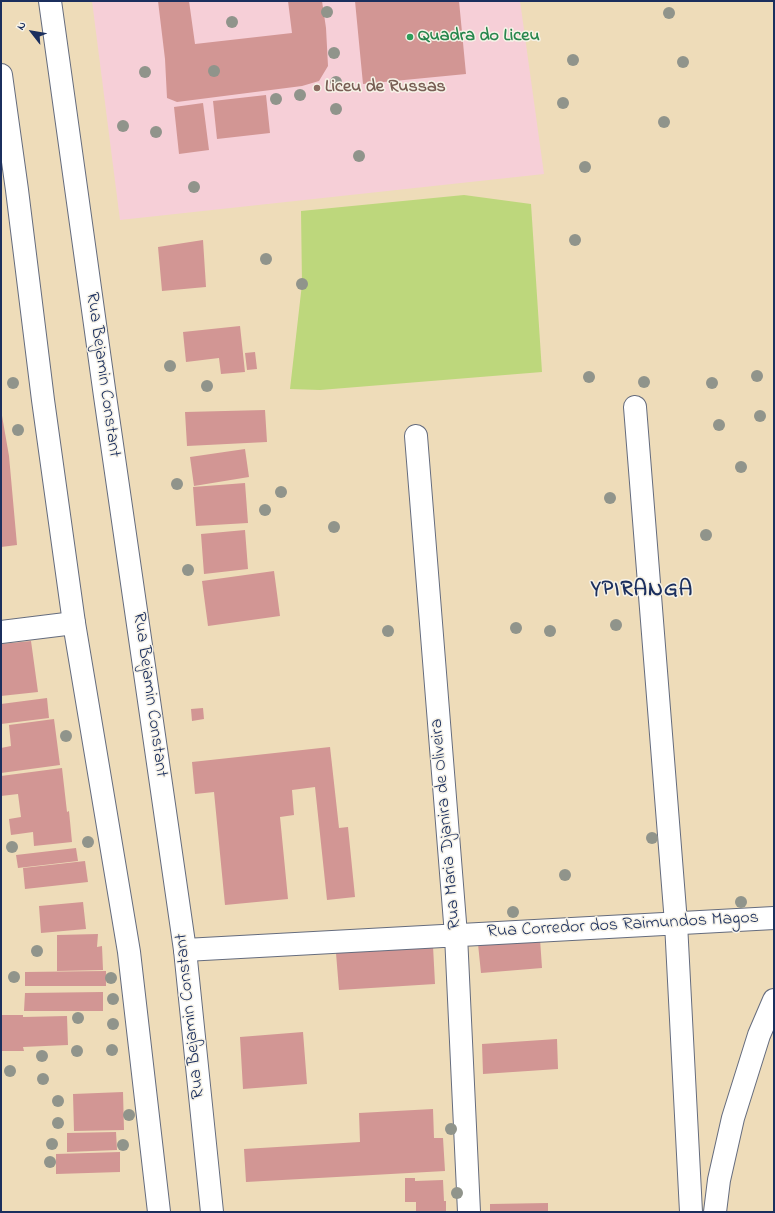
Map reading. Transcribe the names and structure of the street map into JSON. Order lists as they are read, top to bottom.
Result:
{
  "streets": {
    "street": ["Rua Bejamin Constant", "Rua Maria Djanira de Oliveira", "Rua Corredor dos Raimundos Magos"]
  },
  "crossings": [
    ["Rua Bejamin Constant", "Rua Corredor dos Raimundos Magos"],
    ["Rua Maria Djanira de Oliveira", "Rua Corredor dos Raimundos Magos"]
  ],
  "districts": ["YPIRANGA"],
  "places": ["Quadra do Liceu", "Liceu de Russas"],
  "north": "top left"
}
